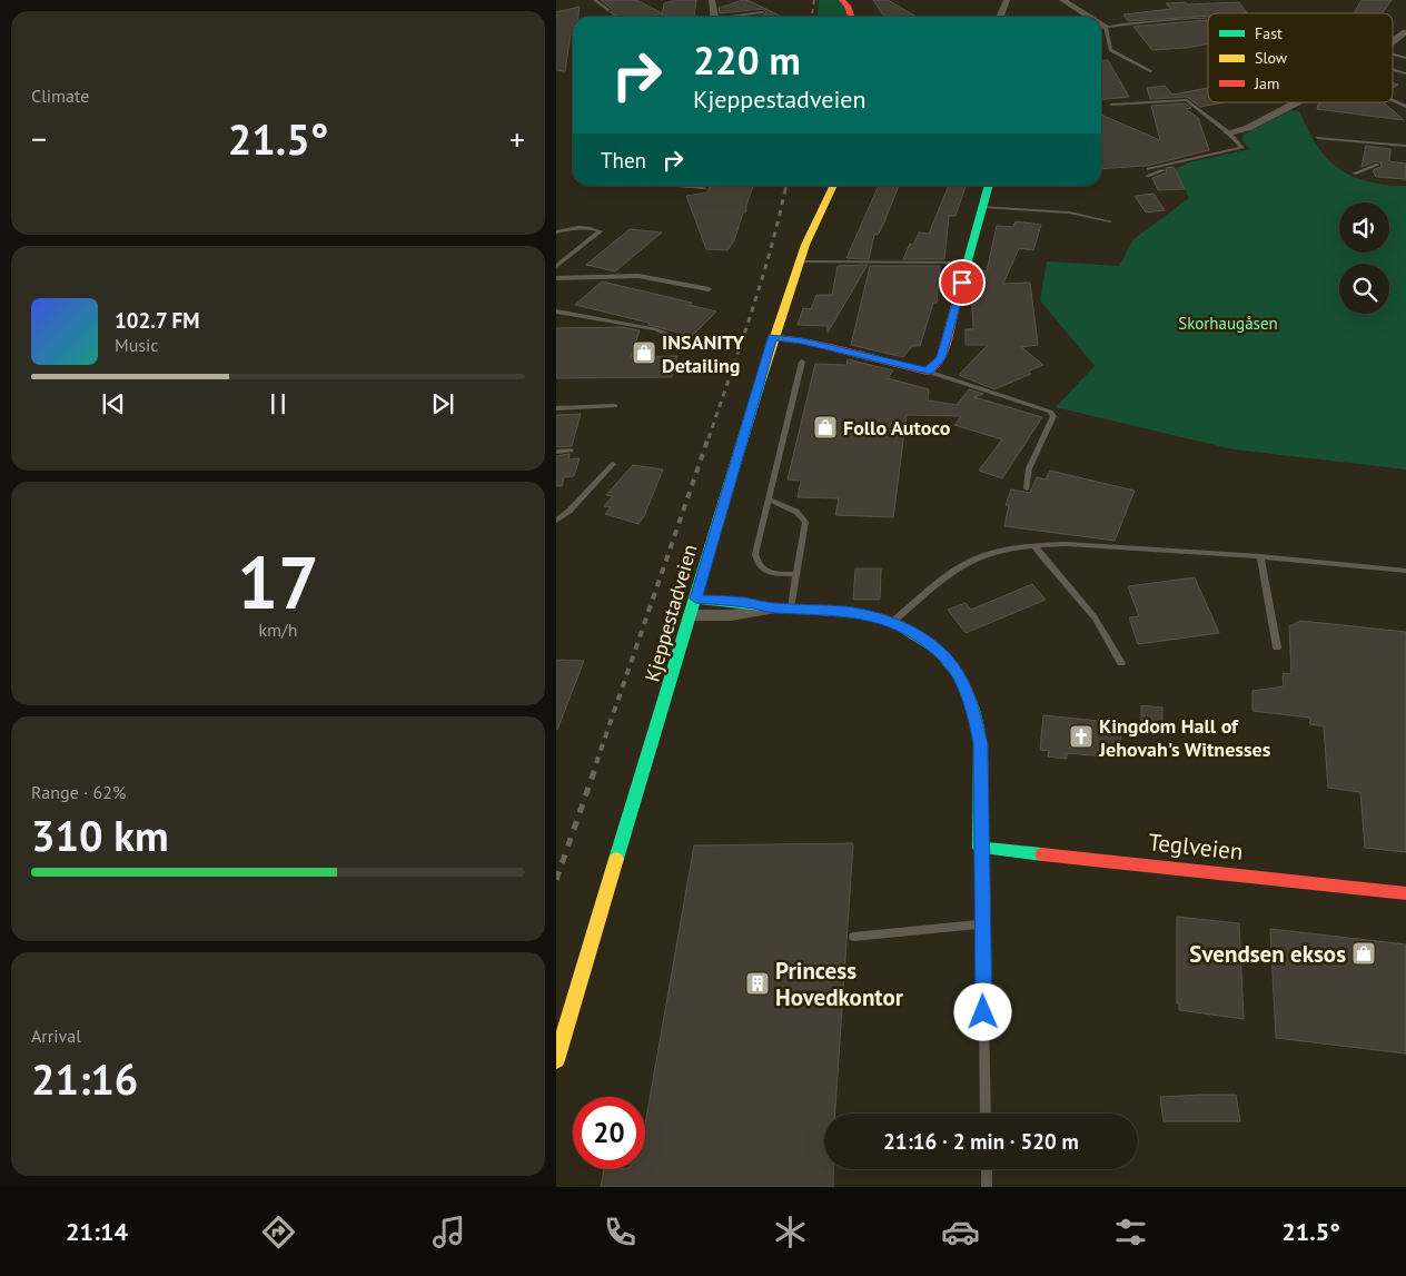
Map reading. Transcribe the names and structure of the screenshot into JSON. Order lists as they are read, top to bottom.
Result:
{
  "streets": {
    "street": ["Kjeppestadveien", "Teglveien"]
  },
  "parks": ["Skorhaugåsen"],
  "places": {
    "shop": ["INSANITY Detailing", "Follo Autoco", "Svendsen eksos"],
    "church": ["Kingdom Hall of Jehovah's Witnesses"],
    "building": ["Princess Hovedkontor"]
  },
  "legend": ["Fast", "Slow", "Jam"],
  "page": {
    "tile": [
      "Climate",
      ["17", "km/h"],
      ["Range · 62%", "310 km"],
      ["Arrival", "21:16"]
    ],
    "turn": ["220 m", "Kjeppestadveien"],
    "heat": ["−", "21.5°", "+"],
    "then": "Then",
    "song": ["102.7 FM", "Music"],
    "limit": "20",
    "trip": "21:16 · 2 min · 520 m",
    "tabs": ["21:14", "21.5°"]
  }
}
